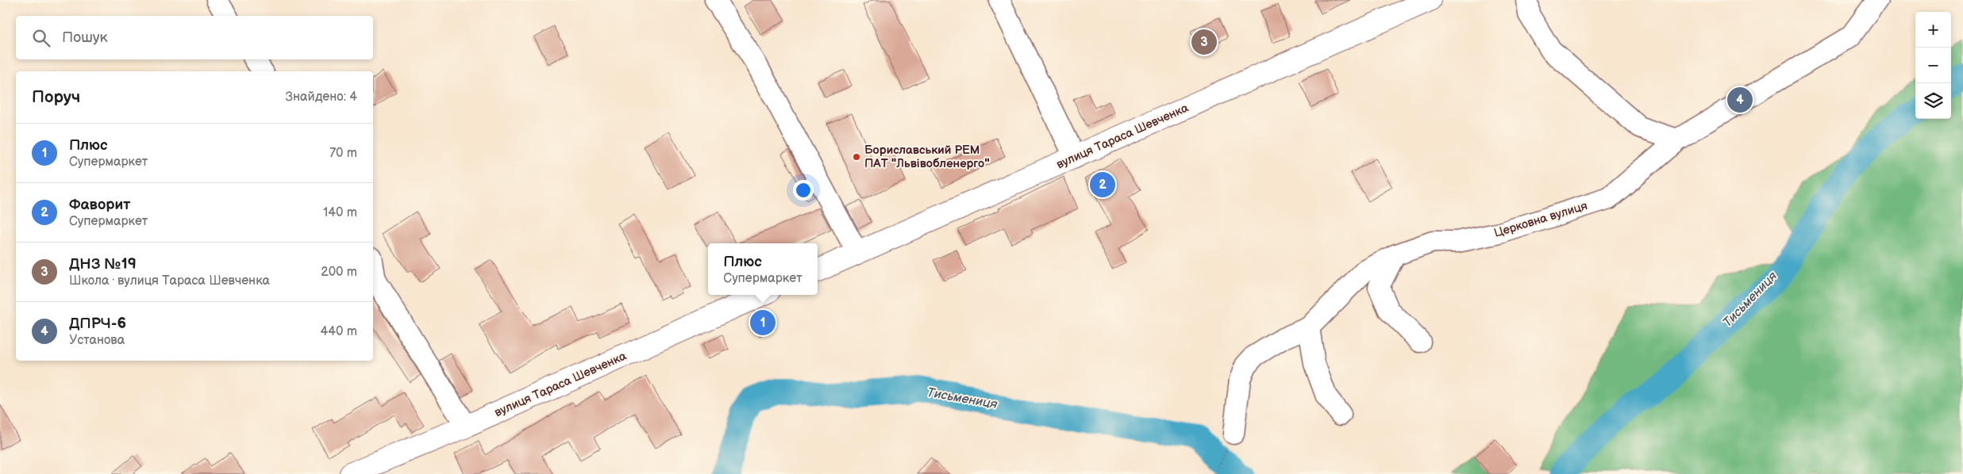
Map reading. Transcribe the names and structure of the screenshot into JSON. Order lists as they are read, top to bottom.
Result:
{
  "streets": {
    "main road": ["вулиця Тараса Шевченка"],
    "lane": ["Церковна вулиця"]
  },
  "water": ["Тисьмениця"],
  "places": ["Бориславський РЕМ ПАТ \"Львівобленерго\""],
  "page": {
    "map_buttons": ["+", "−"],
    "search": "Пошук",
    "pins": [
      "3",
      "4",
      "2",
      "1"
    ],
    "heading": ["Поруч", "Знайдено: 4"],
    "list": [
      {
        "mark": "1",
        "name": "Плюс",
        "note": "Супермаркет",
        "value": "70 m"
      },
      {
        "mark": "2",
        "name": "Фаворит",
        "note": "Супермаркет",
        "value": "140 m"
      },
      {
        "mark": "3",
        "name": "ДНЗ №19",
        "note": "Школа · вулиця Тараса Шевченка",
        "value": "200 m"
      },
      {
        "mark": "4",
        "name": "ДПРЧ-6",
        "note": "Установа",
        "value": "440 m"
      }
    ],
    "popup": ["Плюс", "Супермаркет"]
  }
}
